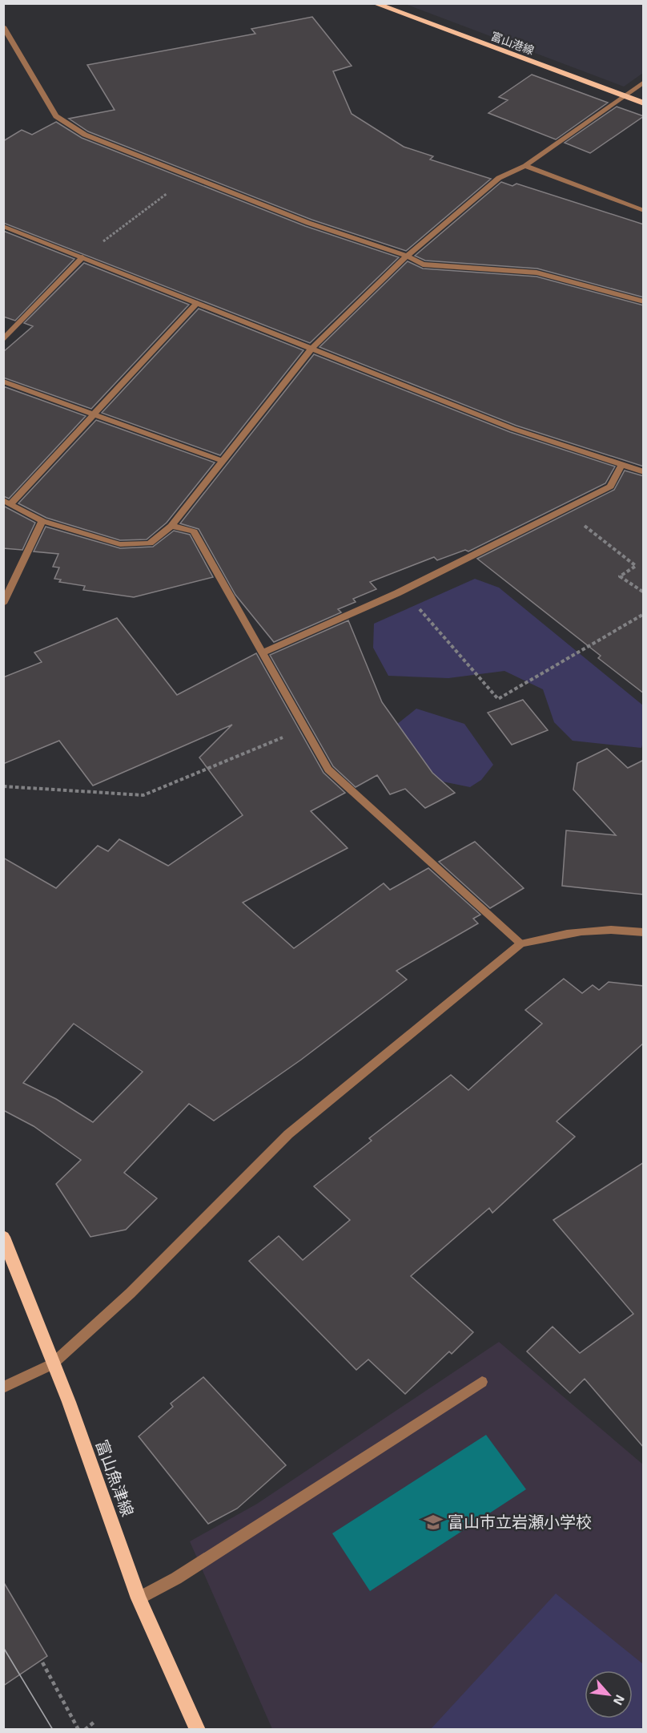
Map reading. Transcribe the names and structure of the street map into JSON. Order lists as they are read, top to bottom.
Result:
{
  "streets": {
    "main road": ["富山港線", "富山魚津線"]
  },
  "places": {
    "school or university": ["富山市立岩瀬小学校"]
  },
  "north": "bottom right"
}
